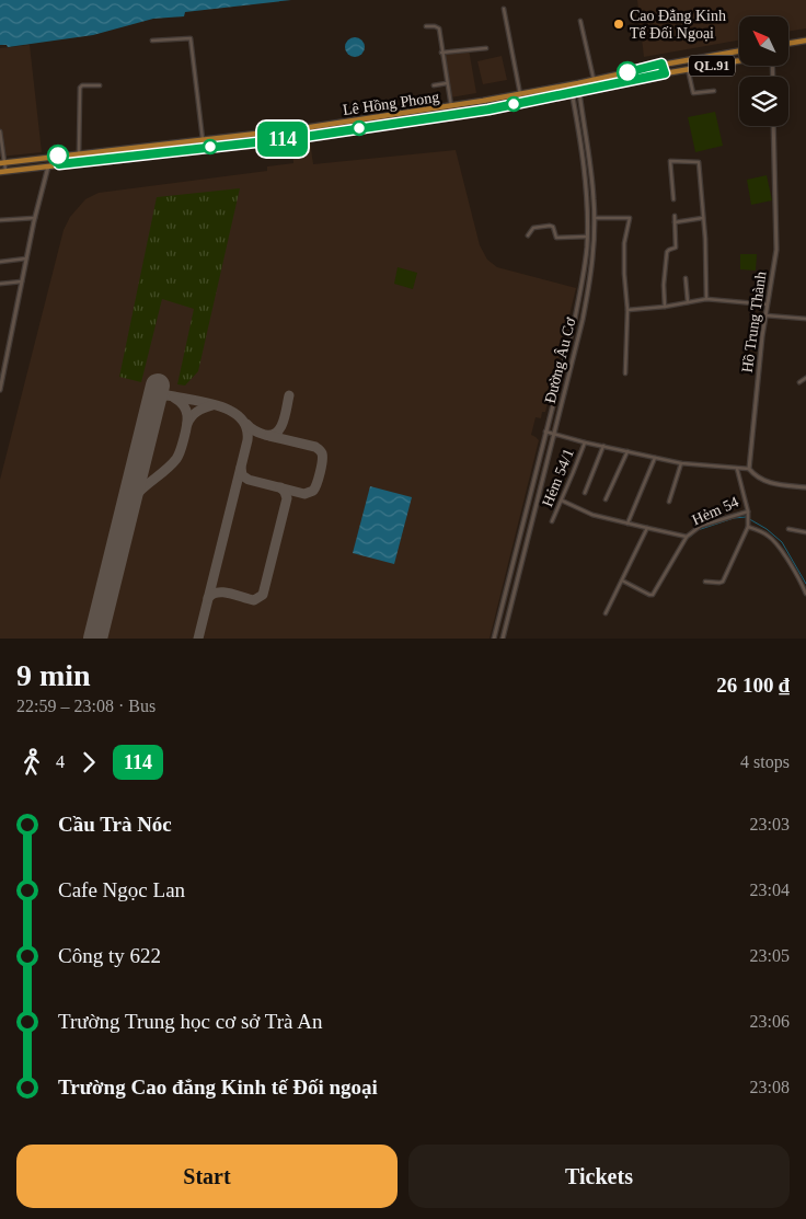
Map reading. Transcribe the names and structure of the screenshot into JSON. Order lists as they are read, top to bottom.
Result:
{
  "streets": {
    "highway": ["QL.91", "Lê Hồng Phong"],
    "street": [
      "Hồ Trung Thành",
      "Đường Âu Cơ",
      "Hẻm 54/1",
      "Hẻm 54"
    ]
  },
  "crossings": [
    ["Lê Hồng Phong", "Đường Âu Cơ"]
  ],
  "places": ["Cao Đẳng Kinh Tế Đối Ngoại"],
  "lines": ["bus line 114"],
  "north": "top left",
  "page": {
    "on_map": "114",
    "heading": ["9 min", "22:59 – 23:08 · Bus", "26 100 ₫"],
    "legs": ["4", "114", "4 stops"],
    "list": [
      {
        "name": "Cầu Trà Nóc",
        "value": "23:03"
      },
      {
        "name": "Cafe Ngọc Lan",
        "value": "23:04"
      },
      {
        "name": "Công ty 622",
        "value": "23:05"
      },
      {
        "name": "Trường Trung học cơ sở Trà An",
        "value": "23:06"
      },
      {
        "name": "Trường Cao đẳng Kinh tế Đối ngoại",
        "value": "23:08"
      }
    ],
    "buttons": ["Start", "Tickets"]
  }
}
